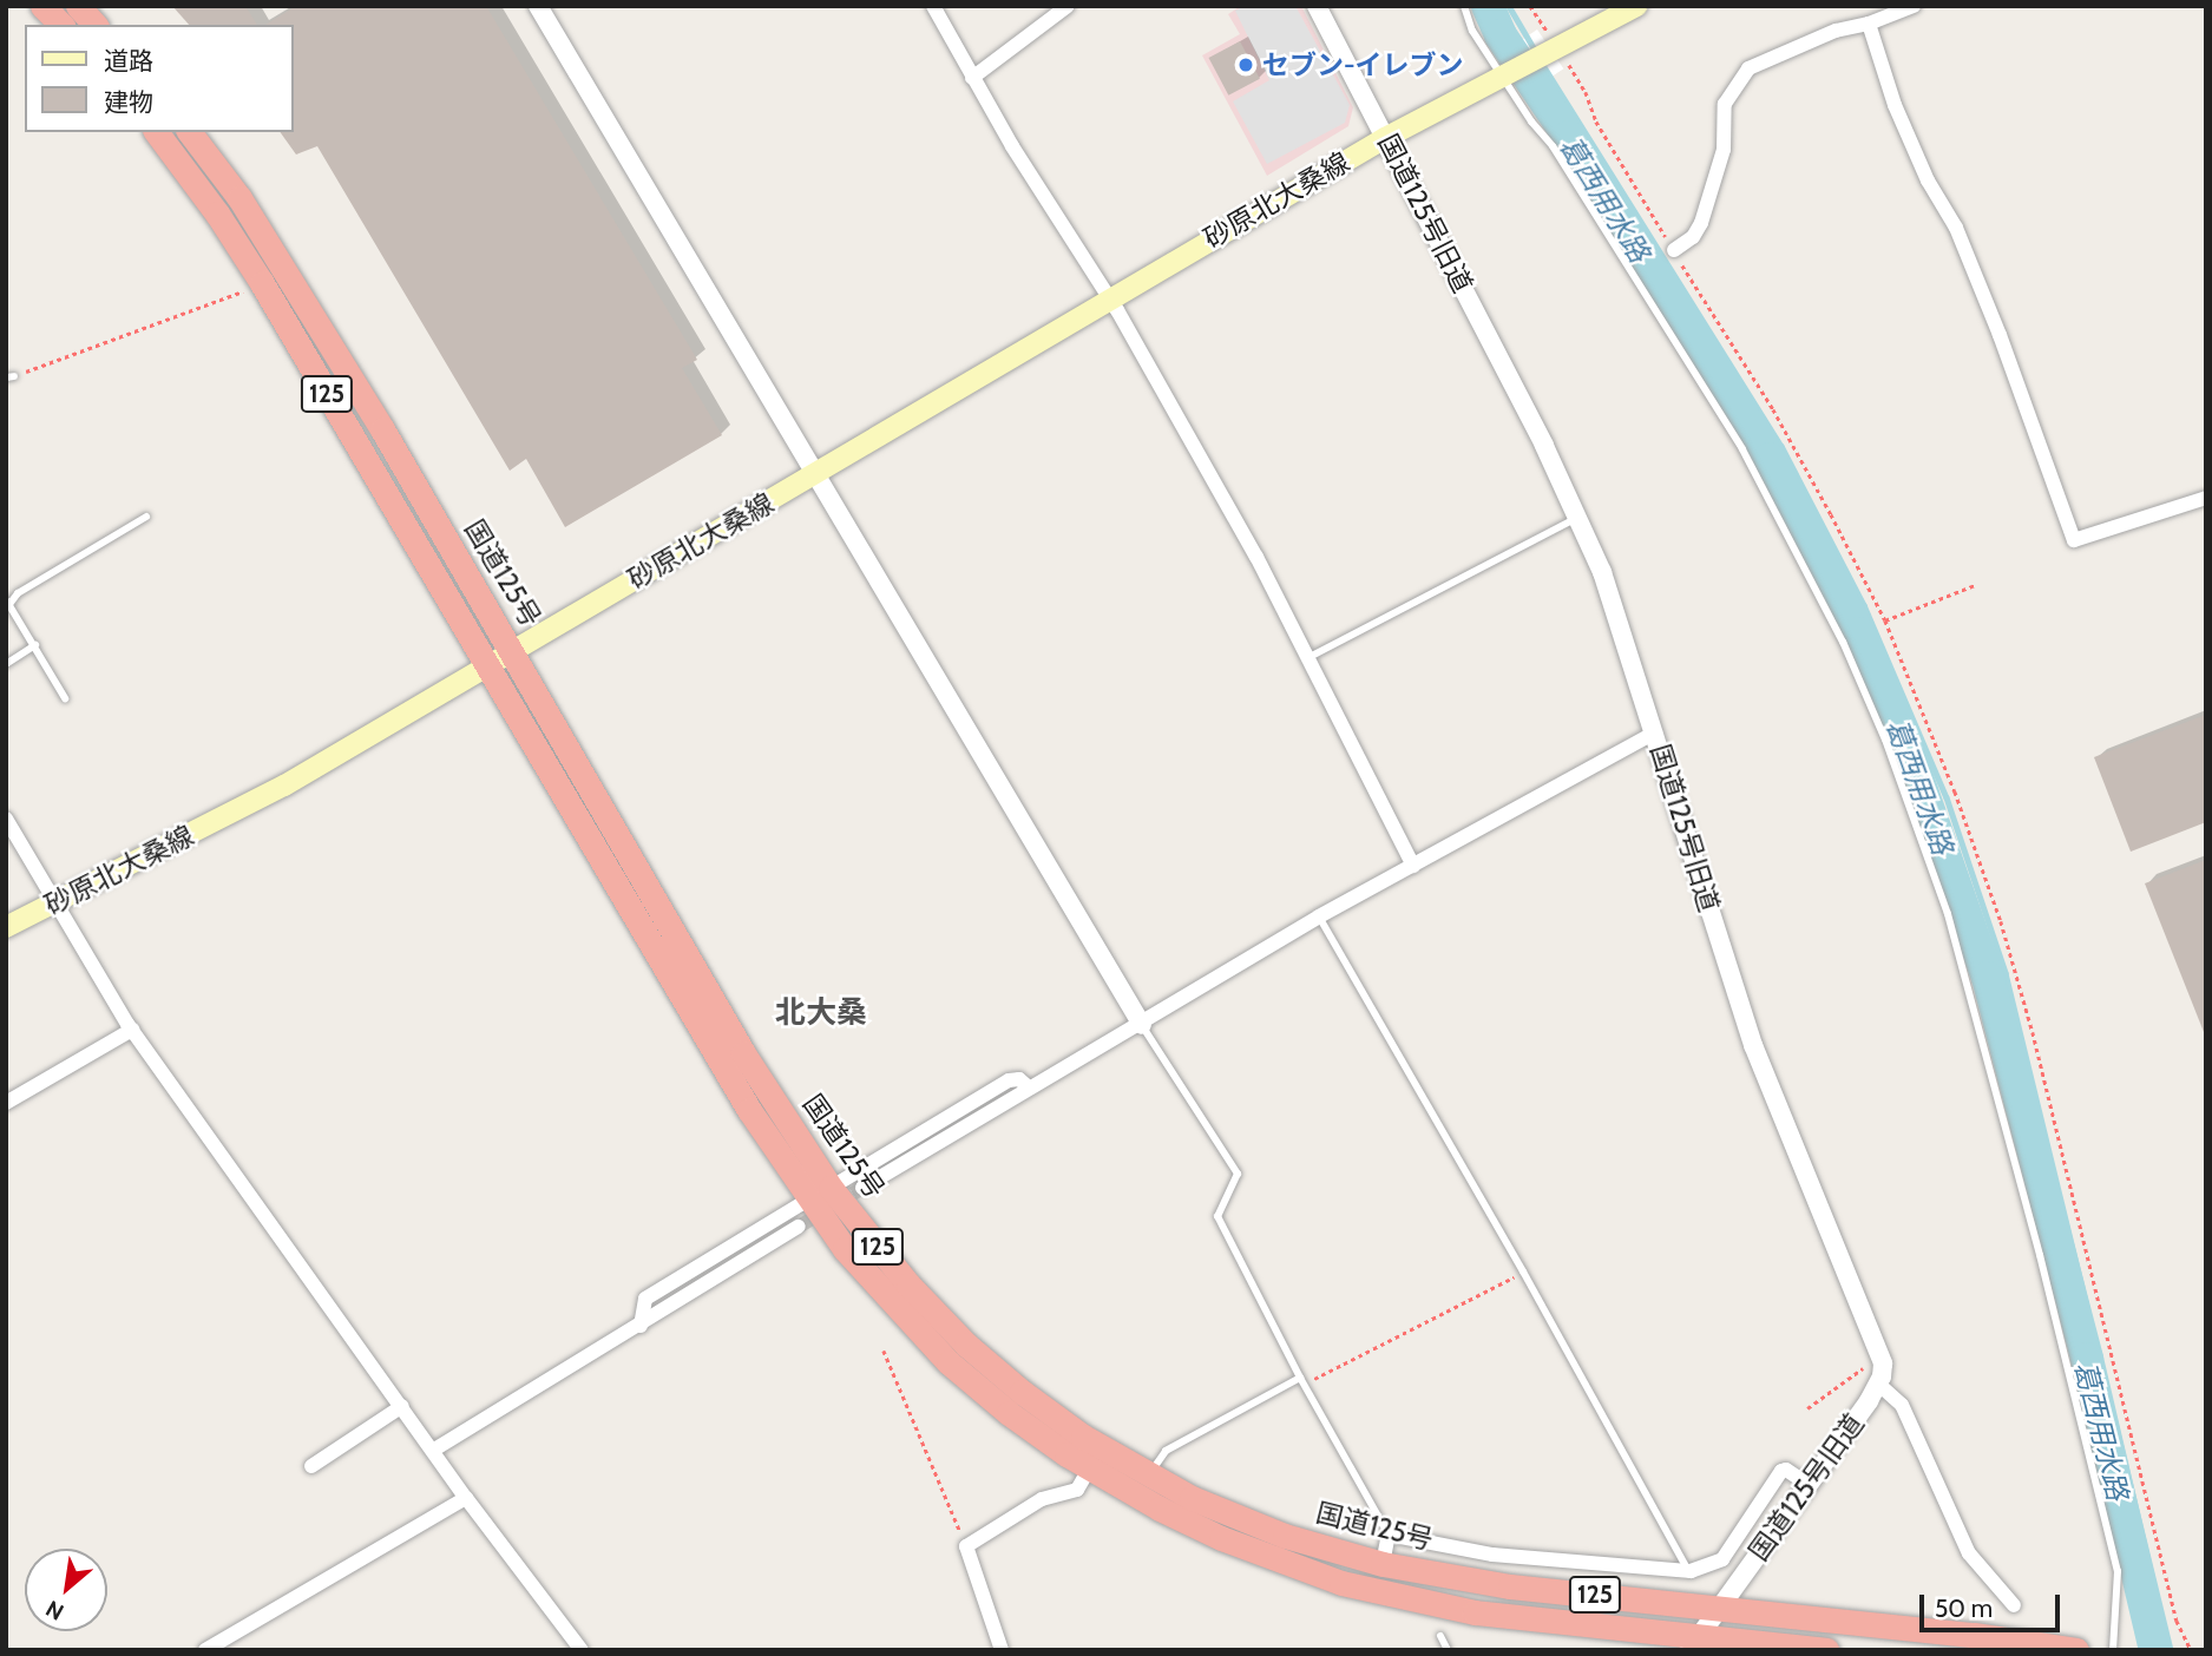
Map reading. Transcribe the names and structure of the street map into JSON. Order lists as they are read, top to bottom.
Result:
{
  "streets": {
    "highway": ["125", "国道125号"],
    "main road": ["砂原北大桑線"],
    "street": ["国道125号旧道"]
  },
  "crossings": [
    ["砂原北大桑線", "国道125号旧道"],
    ["砂原北大桑線", "国道125号"],
    ["国道125号旧道", "国道125号"]
  ],
  "districts": ["北大桑"],
  "water": ["葛西用水路"],
  "places": ["セブン-イレブン"],
  "legend": ["道路", "建物"],
  "scale_bar": "50 m",
  "north": "bottom left"
}
